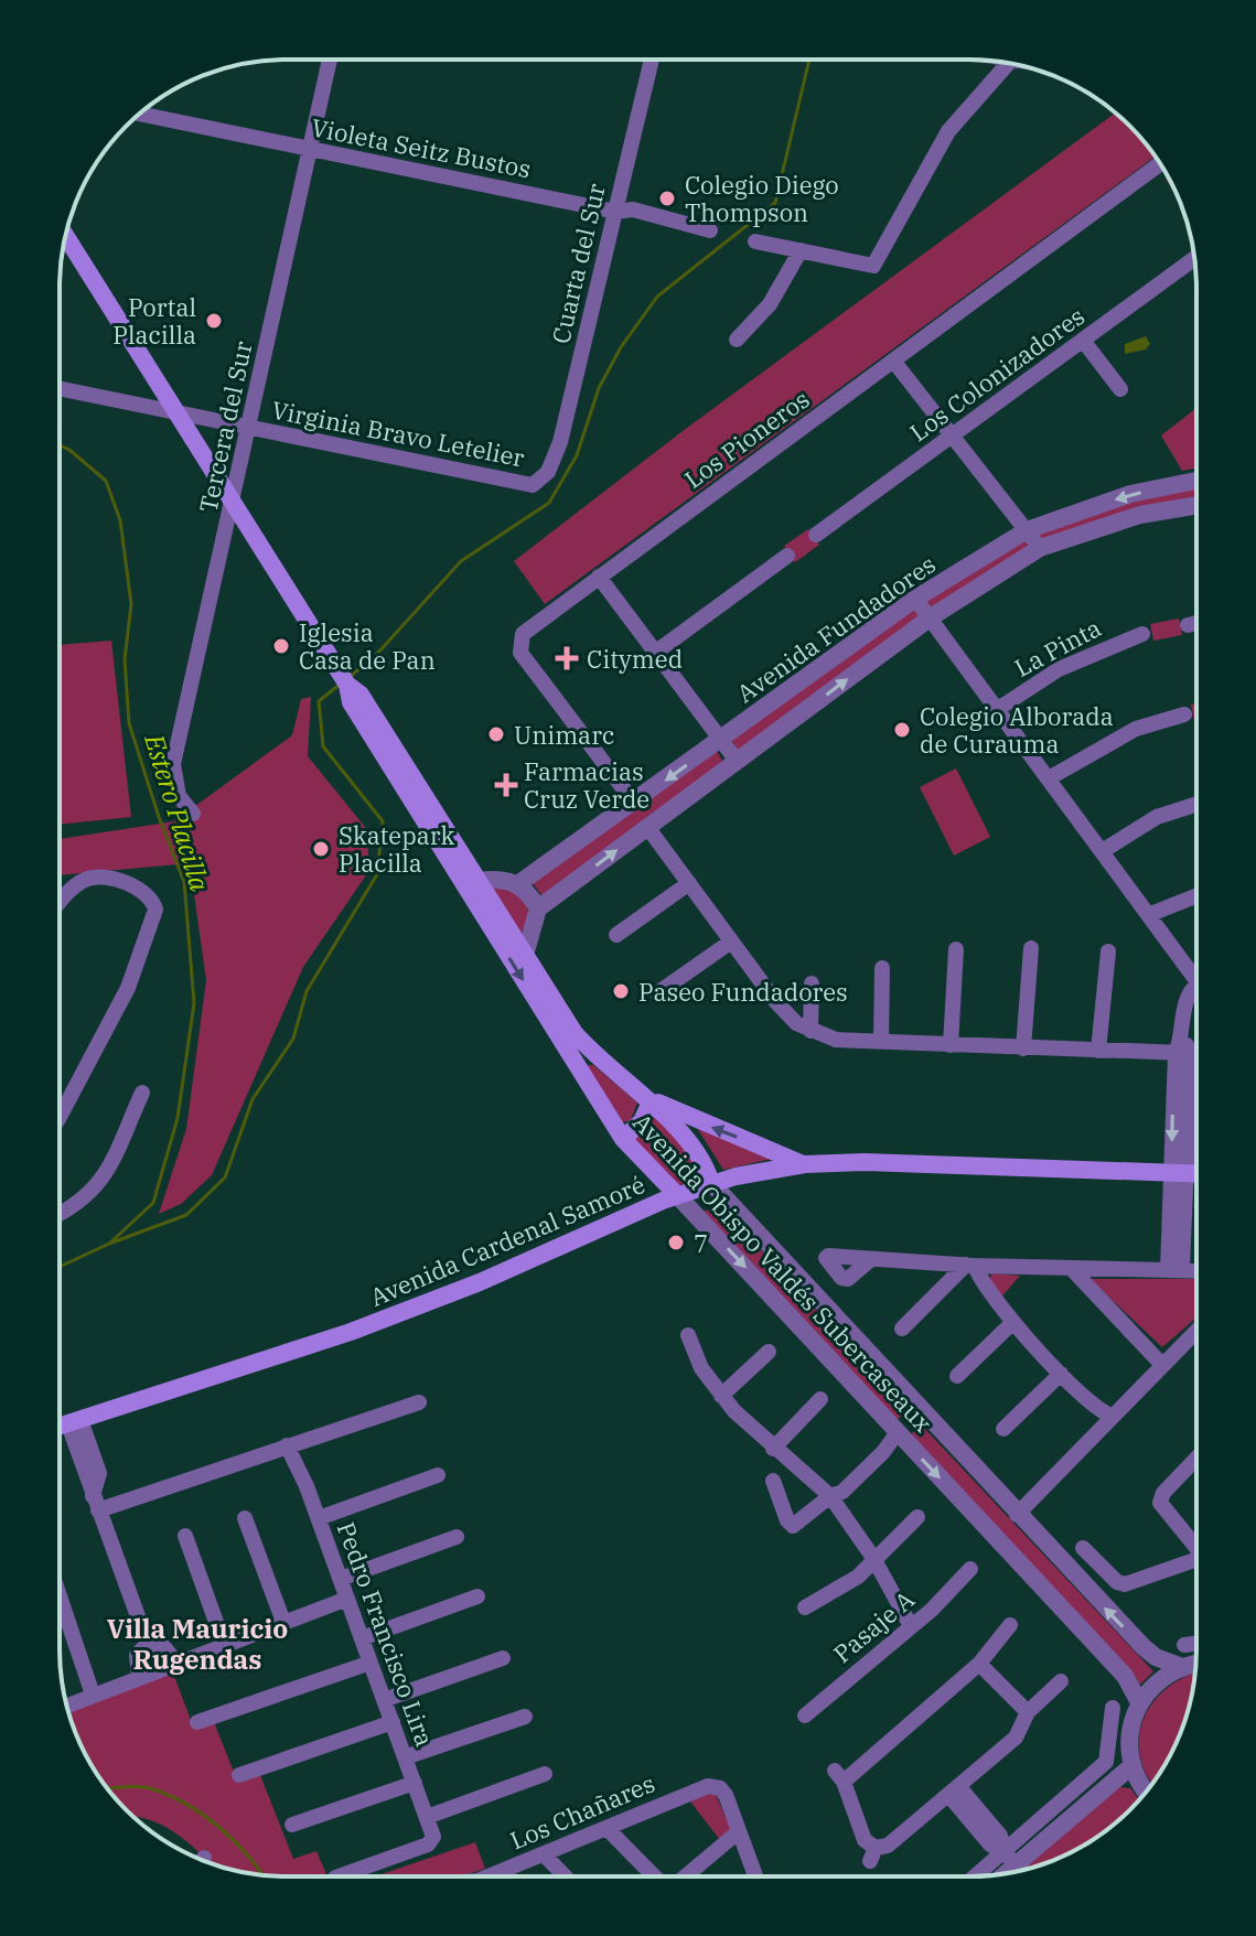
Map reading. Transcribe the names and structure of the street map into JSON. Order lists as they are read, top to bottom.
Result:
{
  "streets": {
    "main road": ["Avenida Cardenal Samoré", "Avenida Obispo Valdés Subercaseaux"],
    "street": [
      "Violeta Seitz Bustos",
      "Cuarta del Sur",
      "Los Colonizadores",
      "Tercera del Sur",
      "Virginia Bravo Letelier",
      "Los Pioneros",
      "Avenida Fundadores",
      "La Pinta",
      "Pasaje A",
      "Pedro Francisco Lira",
      "Los Chañares"
    ]
  },
  "crossings": [
    ["Violeta Seitz Bustos", "Cuarta del Sur"],
    ["Violeta Seitz Bustos", "Tercera del Sur"],
    ["Cuarta del Sur", "Virginia Bravo Letelier"],
    ["Tercera del Sur", "Virginia Bravo Letelier"],
    ["Los Pioneros", "Avenida Fundadores"],
    ["Avenida Cardenal Samoré", "Avenida Obispo Valdés Subercaseaux"]
  ],
  "districts": ["Villa Mauricio Rugendas"],
  "water": ["Estero Placilla"],
  "places": {
    "other": [
      "Colegio Diego Thompson",
      "Portal Placilla",
      "Iglesia Casa de Pan",
      "Colegio Alborada de Curauma",
      "Unimarc",
      "Skatepark Placilla",
      "Paseo Fundadores",
      "7"
    ],
    "health": ["Citymed", "Farmacias Cruz Verde"]
  }
}
